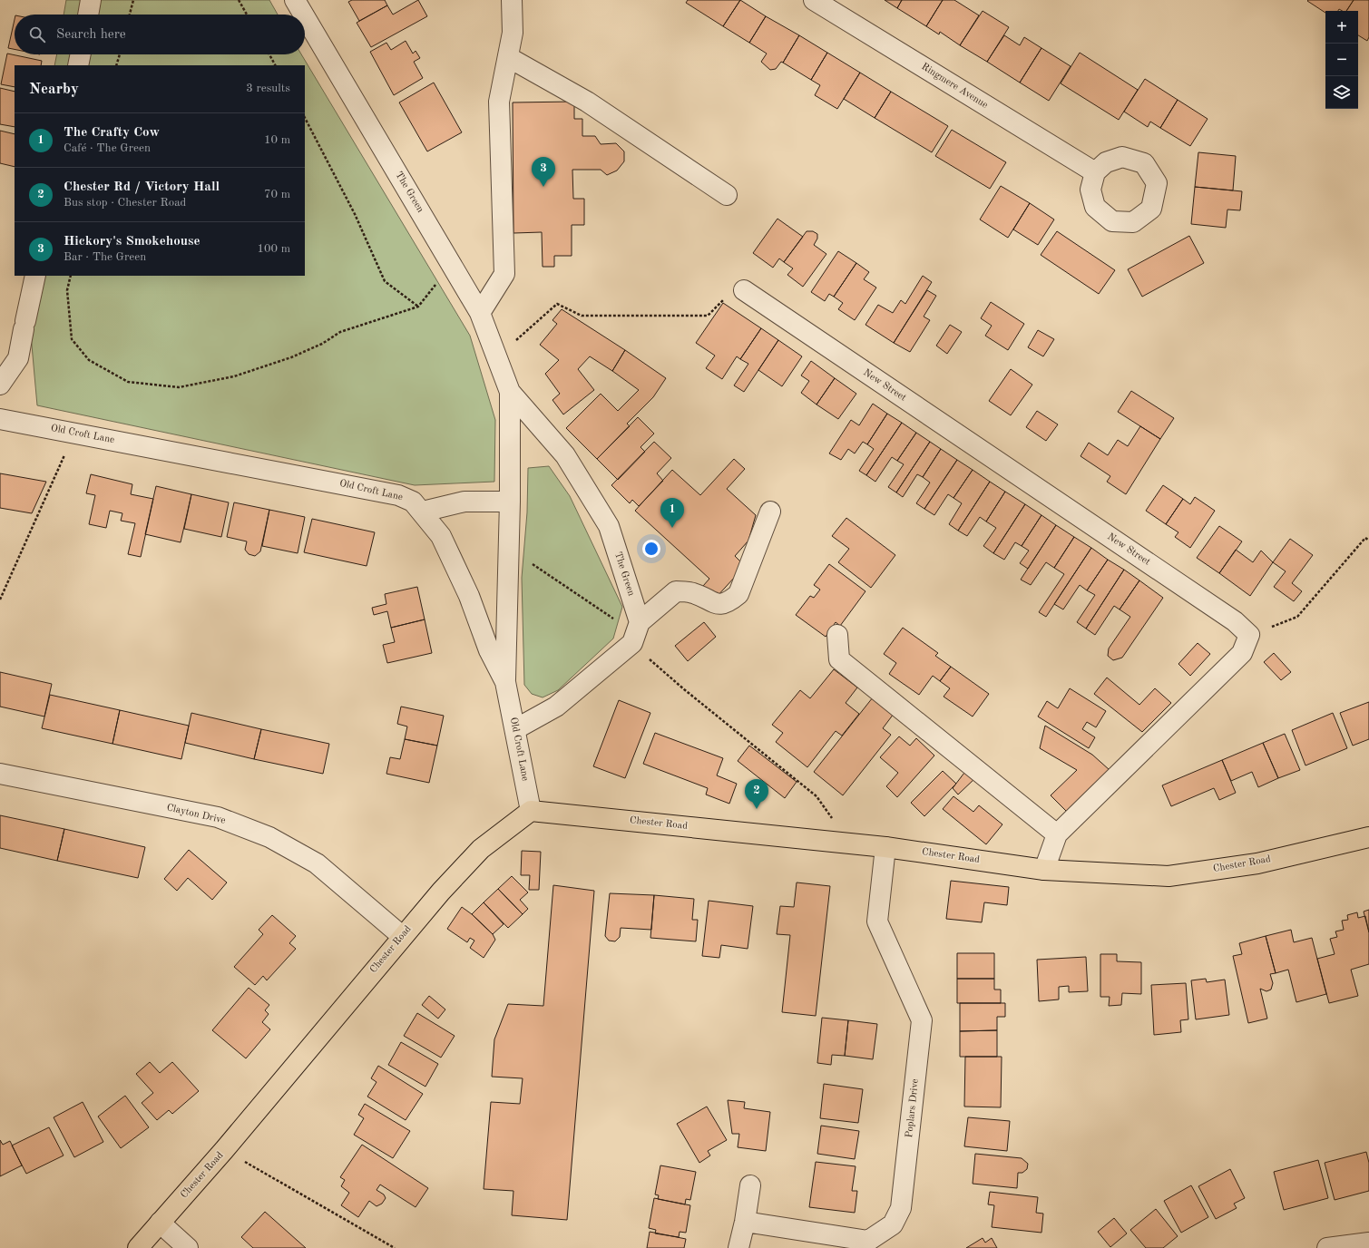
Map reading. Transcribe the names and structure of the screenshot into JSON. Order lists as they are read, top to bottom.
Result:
{
  "streets": {
    "main road": ["Chester Road"],
    "street": [
      "Ringmere Avenue",
      "The Green",
      "New Street",
      "Old Croft Lane",
      "Clayton Drive",
      "Poplars Drive"
    ]
  },
  "crossings": [
    ["The Green", "Old Croft Lane"],
    ["Old Croft Lane", "Chester Road"],
    ["Clayton Drive", "Chester Road"],
    ["Chester Road", "Poplars Drive"]
  ],
  "page": {
    "map_buttons": ["+", "−"],
    "search": "Search here",
    "heading": ["Nearby", "3 results"],
    "list": [
      {
        "mark": "1",
        "name": "The Crafty Cow",
        "note": "Café · The Green",
        "value": "10 m"
      },
      {
        "mark": "2",
        "name": "Chester Rd / Victory Hall",
        "note": "Bus stop · Chester Road",
        "value": "70 m"
      },
      {
        "mark": "3",
        "name": "Hickory's Smokehouse",
        "note": "Bar · The Green",
        "value": "100 m"
      }
    ],
    "pins": ["3", "1", "2"]
  }
}
